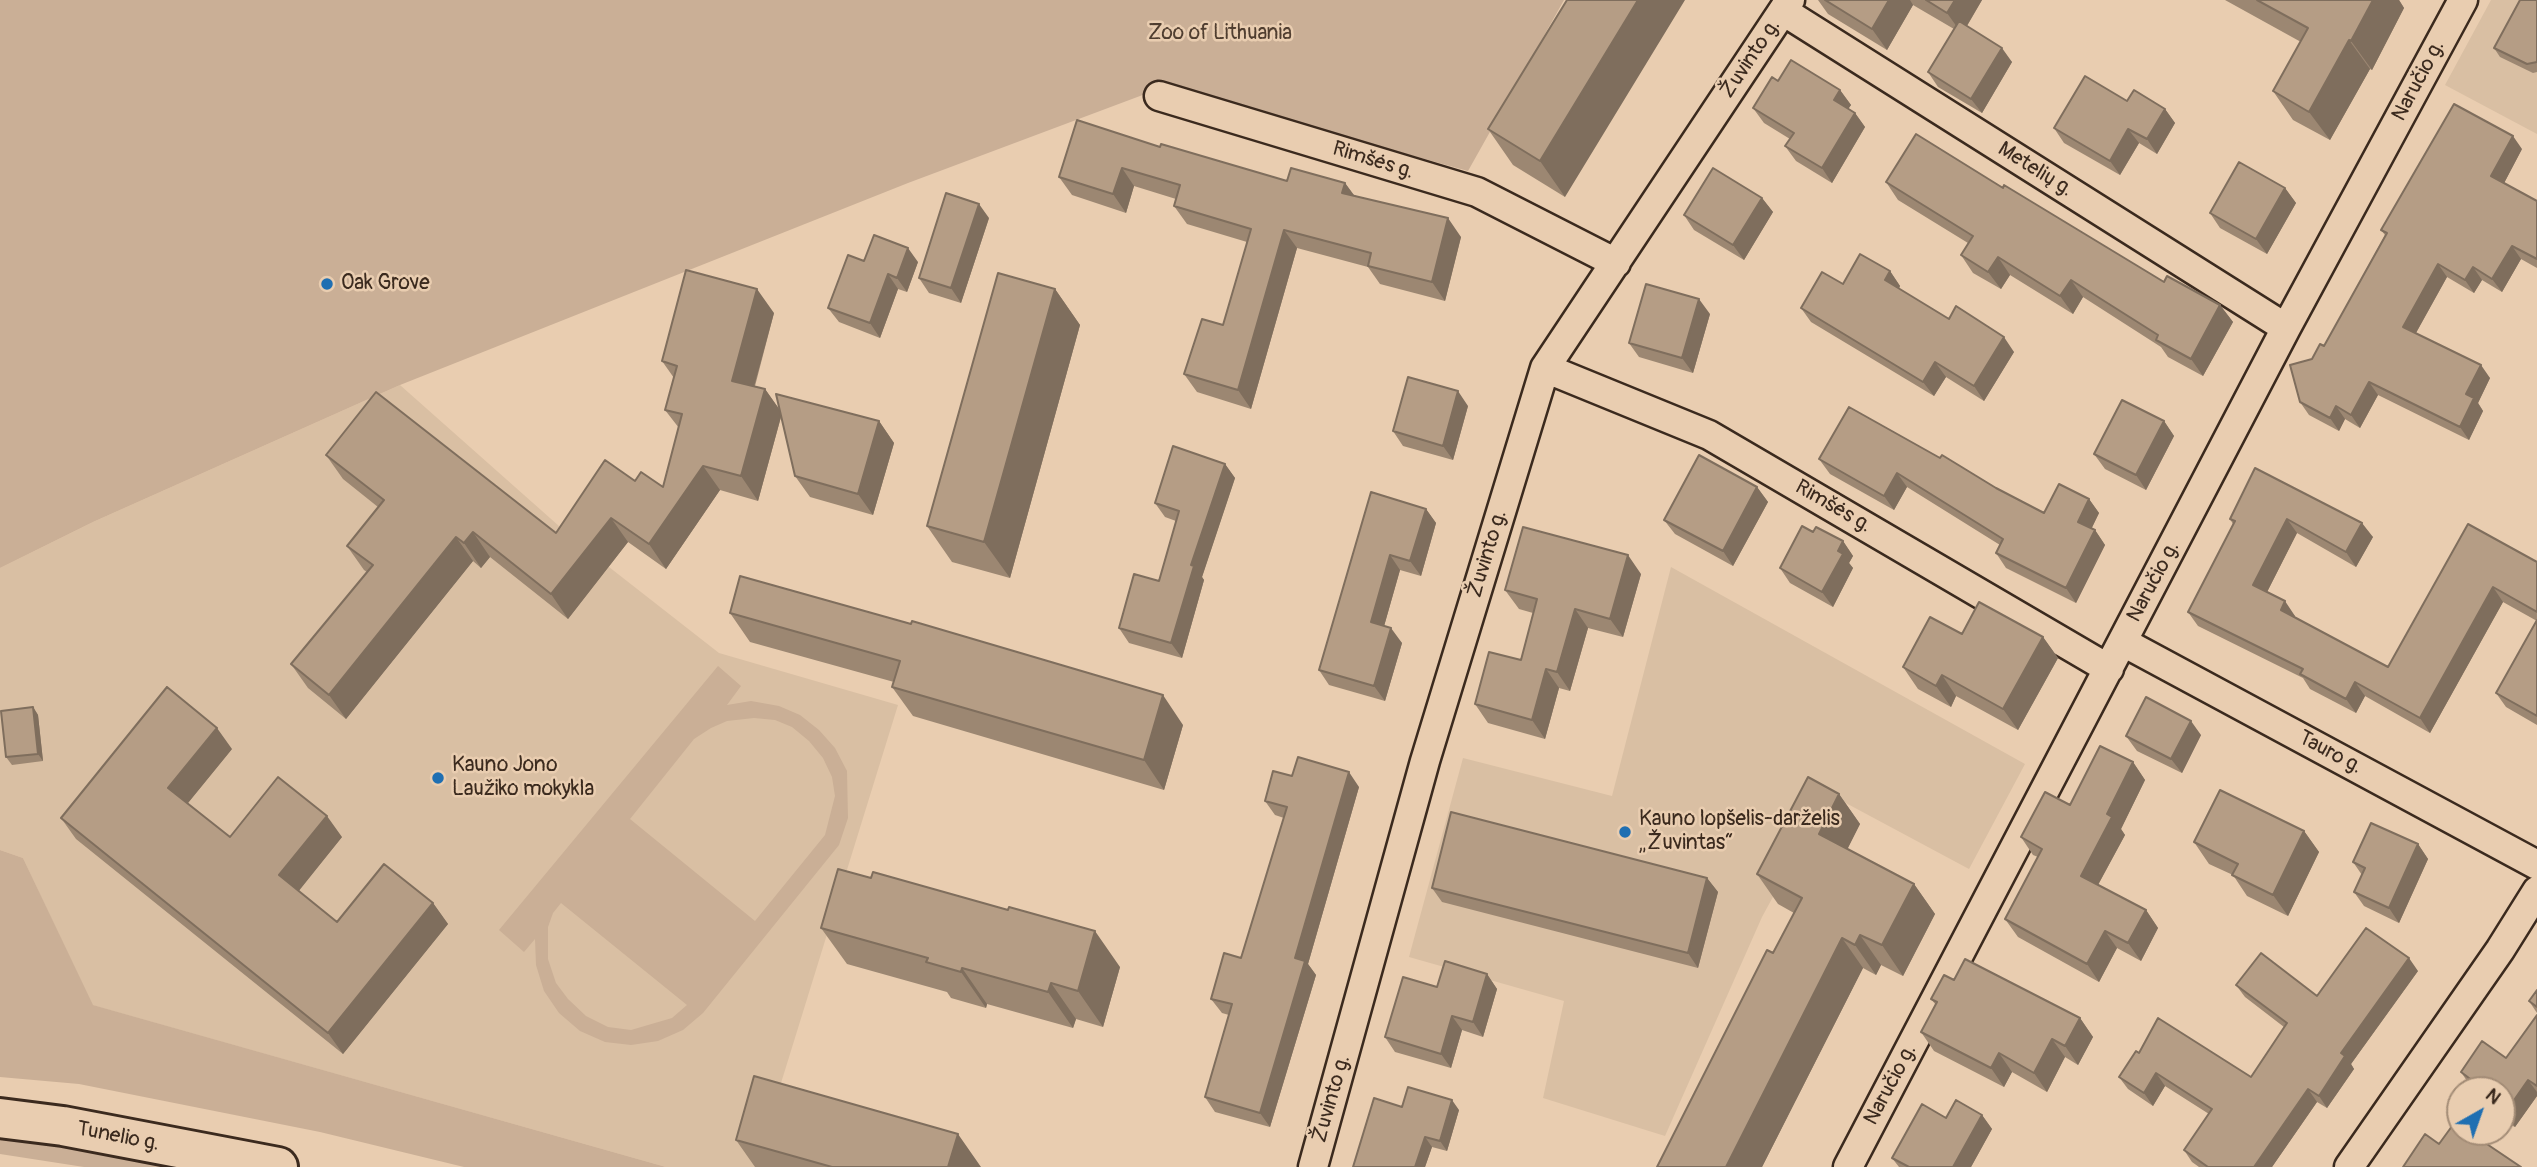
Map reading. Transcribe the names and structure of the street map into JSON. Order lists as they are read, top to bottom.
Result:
{
  "streets": {
    "main road": ["Tunelio g."],
    "street": [
      "Žuvinto g.",
      "Naručio g.",
      "Rimšės g.",
      "Metelių g.",
      "Tauro g."
    ]
  },
  "crossings": [
    ["Žuvinto g.", "Rimšės g."],
    ["Žuvinto g.", "Metelių g."],
    ["Naručio g.", "Rimšės g."],
    ["Naručio g.", "Metelių g."],
    ["Naručio g.", "Tauro g."]
  ],
  "parks": ["Zoo of Lithuania"],
  "places": ["Oak Grove", "Kauno Jono Laužiko mokykla", "Kauno lopšelis-darželis „Žuvintas“"],
  "north": "top right"
}
